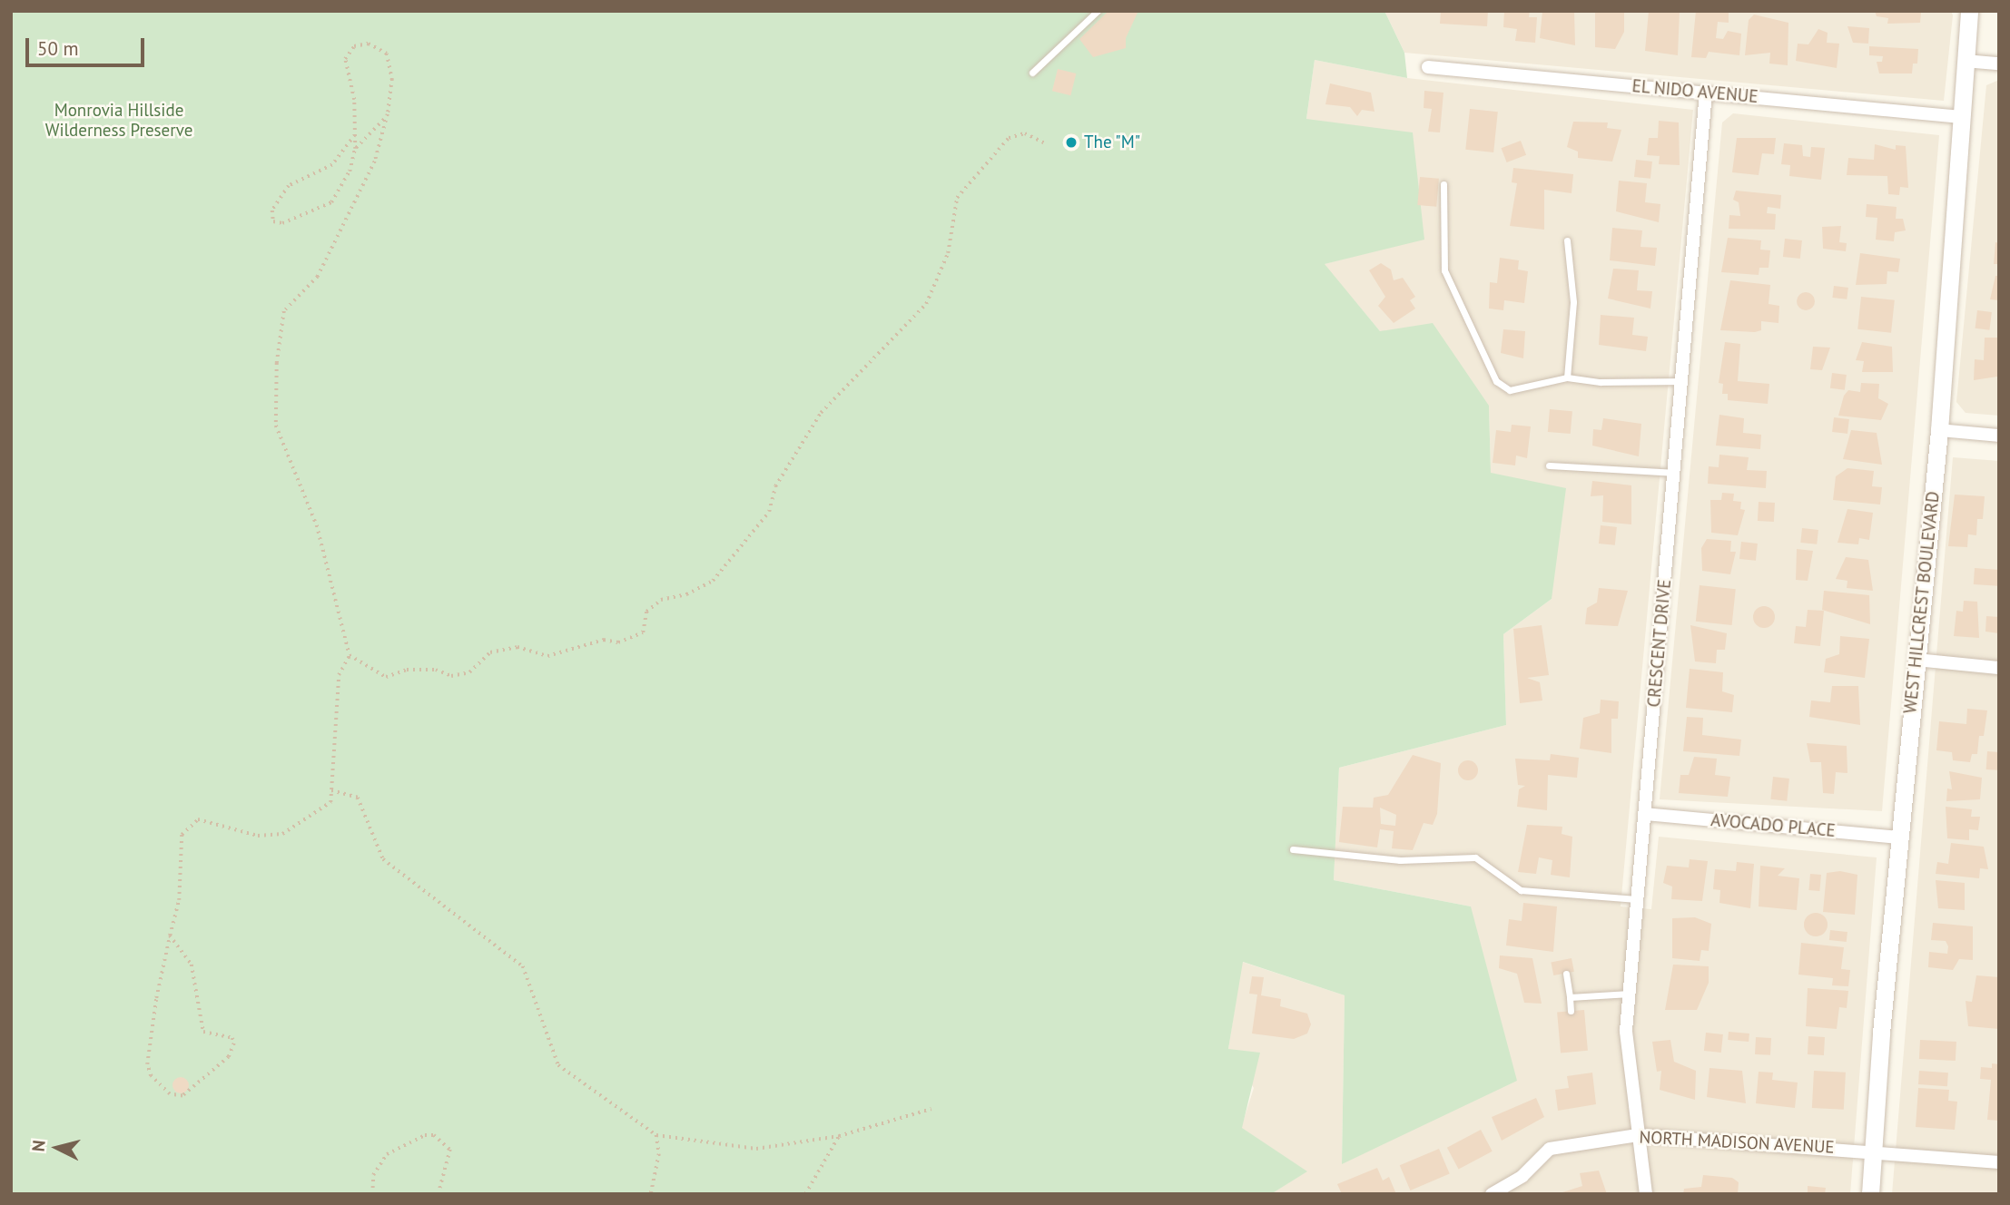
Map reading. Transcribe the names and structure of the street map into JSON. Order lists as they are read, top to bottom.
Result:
{
  "streets": {
    "street": [
      "EL NIDO AVENUE",
      "WEST HILLCREST BOULEVARD",
      "CRESCENT DRIVE",
      "AVOCADO PLACE",
      "NORTH MADISON AVENUE"
    ]
  },
  "crossings": [
    ["EL NIDO AVENUE", "WEST HILLCREST BOULEVARD"],
    ["EL NIDO AVENUE", "CRESCENT DRIVE"],
    ["WEST HILLCREST BOULEVARD", "AVOCADO PLACE"],
    ["WEST HILLCREST BOULEVARD", "NORTH MADISON AVENUE"],
    ["CRESCENT DRIVE", "AVOCADO PLACE"],
    ["CRESCENT DRIVE", "NORTH MADISON AVENUE"]
  ],
  "parks": ["Monrovia Hillside Wilderness Preserve"],
  "places": ["The \"M\""],
  "scale_bar": "50 m",
  "north": "left"
}
